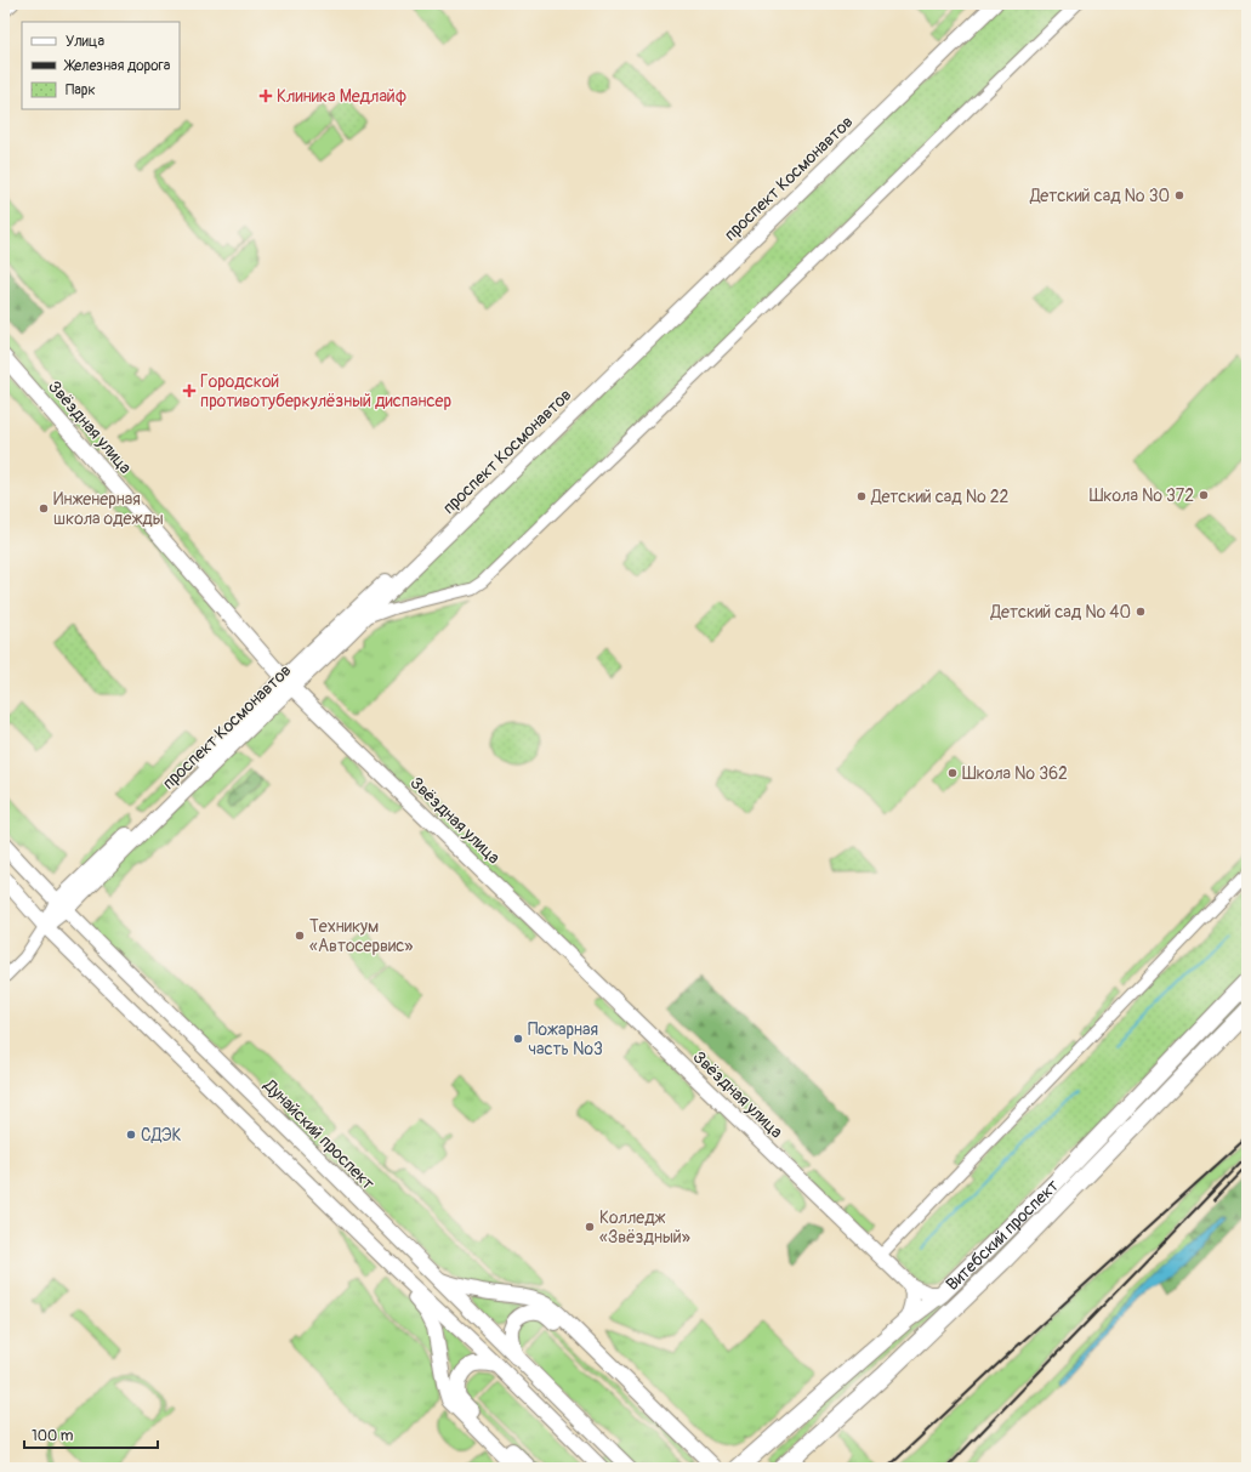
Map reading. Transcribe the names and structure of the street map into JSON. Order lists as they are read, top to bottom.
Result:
{
  "streets": {
    "main road": ["Витебский проспект"],
    "street": ["проспект Космонавтов", "Звёздная улица", "Дунайский проспект"]
  },
  "crossings": [
    ["проспект Космонавтов", "Звёздная улица"],
    ["проспект Космонавтов", "Дунайский проспект"]
  ],
  "places": {
    "health": ["Клиника Медлайф", "Городской противотуберкулёзный диспансер"],
    "other": [
      "Детский сад № 30",
      "Школа № 372",
      "Детский сад № 22",
      "Инженерная школа одежды",
      "Детский сад № 40",
      "Школа № 362",
      "Техникум «Автосервис»",
      "Пожарная часть №3",
      "СДЭК",
      "Колледж «Звёздный»"
    ]
  },
  "legend": ["Улица", "Железная дорога", "Парк"],
  "scale_bar": "100 m"
}
